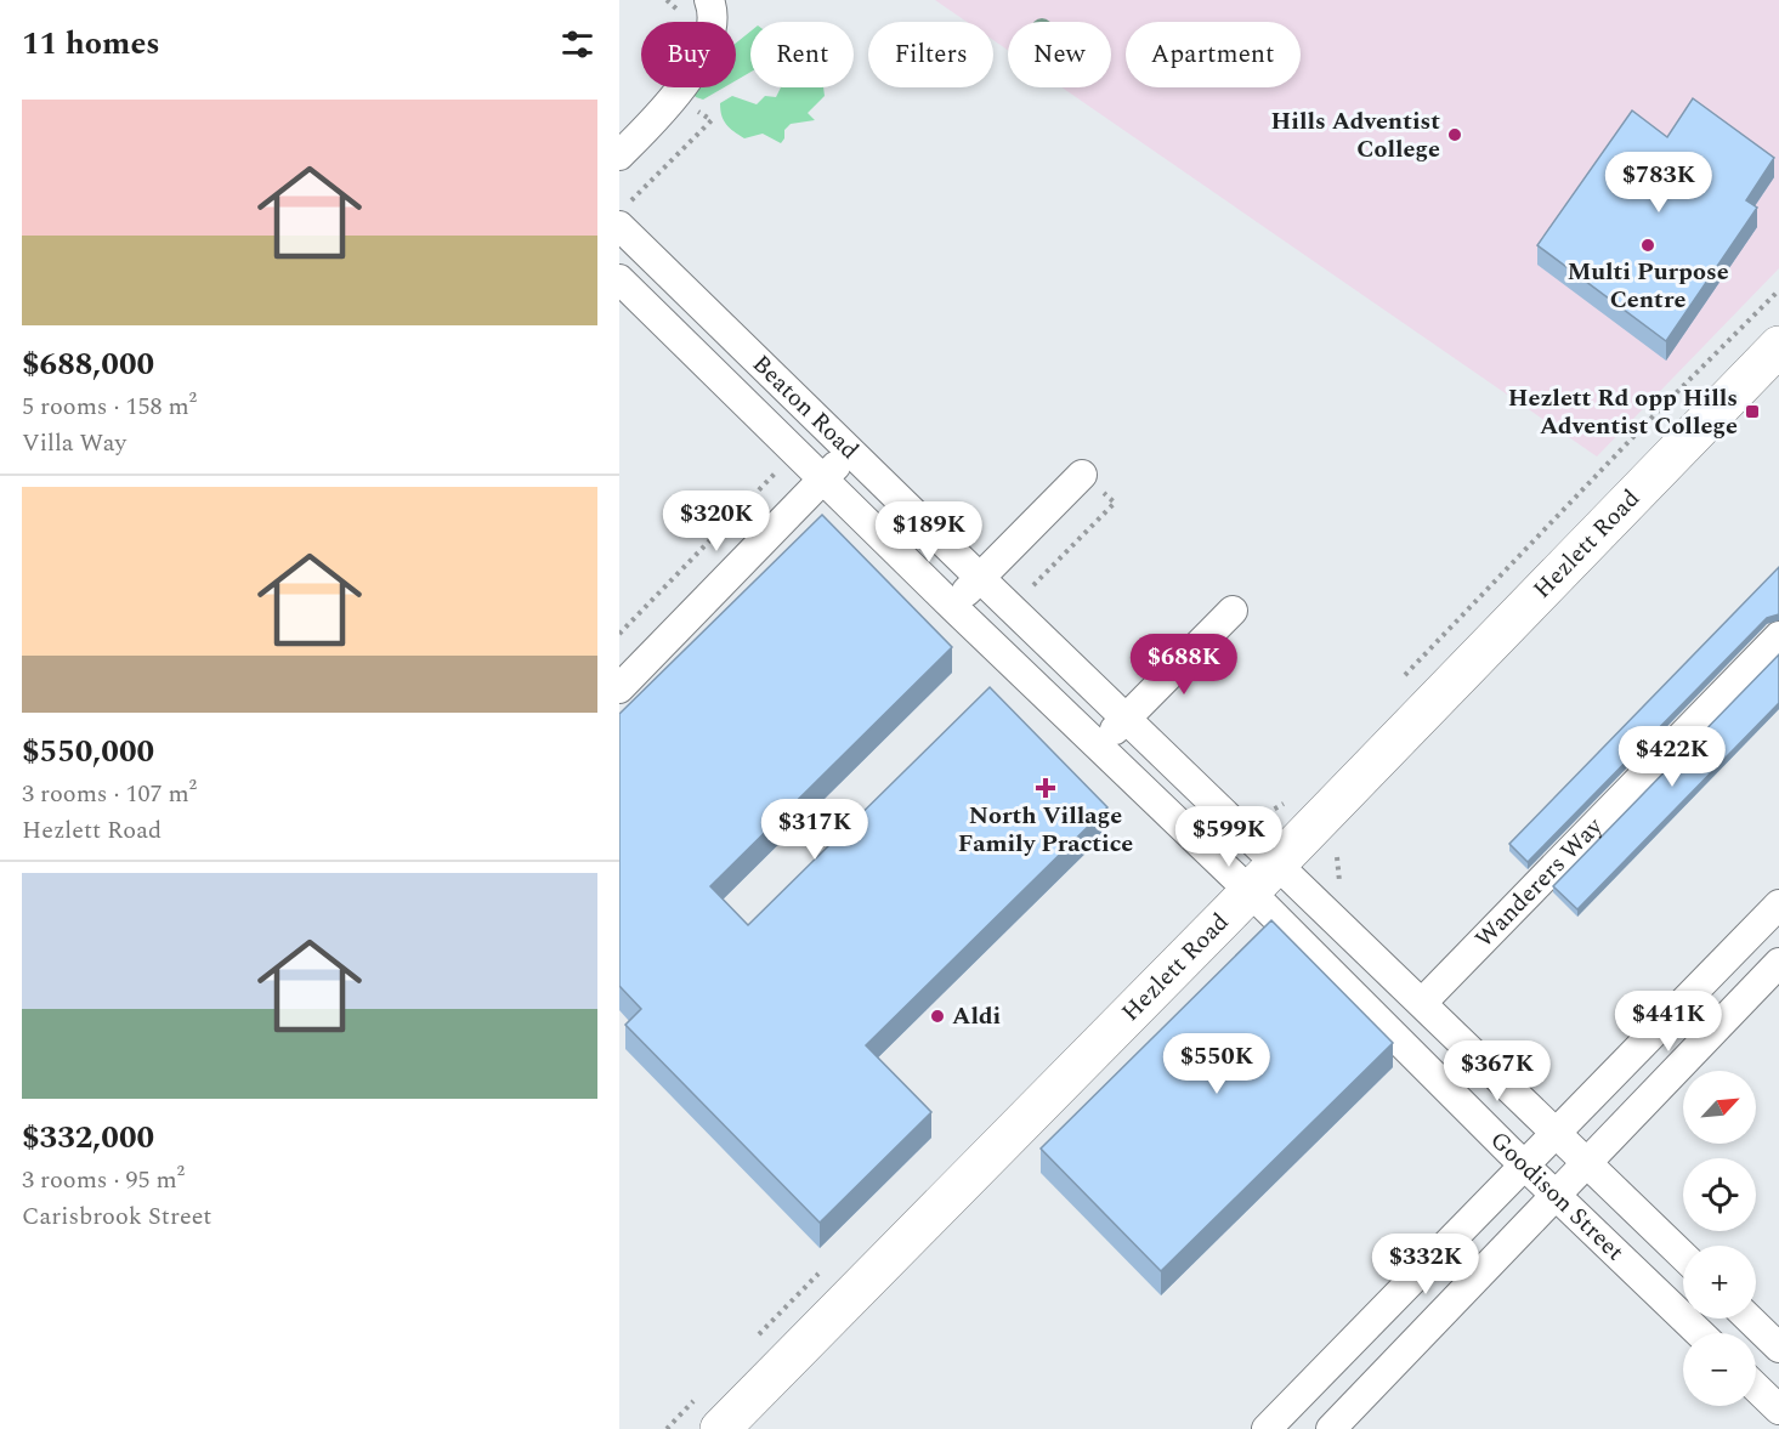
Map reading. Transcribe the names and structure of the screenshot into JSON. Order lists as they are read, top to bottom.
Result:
{
  "streets": {
    "main road": ["Hezlett Road"],
    "street": ["Beaton Road", "Wanderers Way", "Goodison Street"]
  },
  "crossings": [
    ["Beaton Road", "Hezlett Road"],
    ["Beaton Road", "Goodison Street"],
    ["Hezlett Road", "Goodison Street"],
    ["Wanderers Way", "Goodison Street"]
  ],
  "places": {
    "other": ["Hills Adventist College", "Multi Purpose Centre", "Aldi"],
    "transit": ["Hezlett Rd opp Hills Adventist College"],
    "health": ["North Village Family Practice"]
  },
  "north": "top right",
  "page": {
    "heading": "11 homes",
    "chip": [
      "Buy",
      "Rent",
      "Filters",
      "New",
      "Apartment"
    ],
    "list": [
      {
        "name": "$688,000",
        "note": "5 rooms · 158 m² · Villa Way"
      },
      {
        "name": "$550,000",
        "note": "3 rooms · 107 m² · Hezlett Road"
      },
      {
        "name": "$332,000",
        "note": "3 rooms · 95 m² · Carisbrook Street"
      }
    ],
    "price": [
      "$783K",
      "$320K",
      "$189K",
      "$688K",
      "$422K",
      "$317K",
      "$599K",
      "$441K",
      "$550K",
      "$367K",
      "$332K"
    ],
    "map_buttons": ["+", "−"]
  }
}
